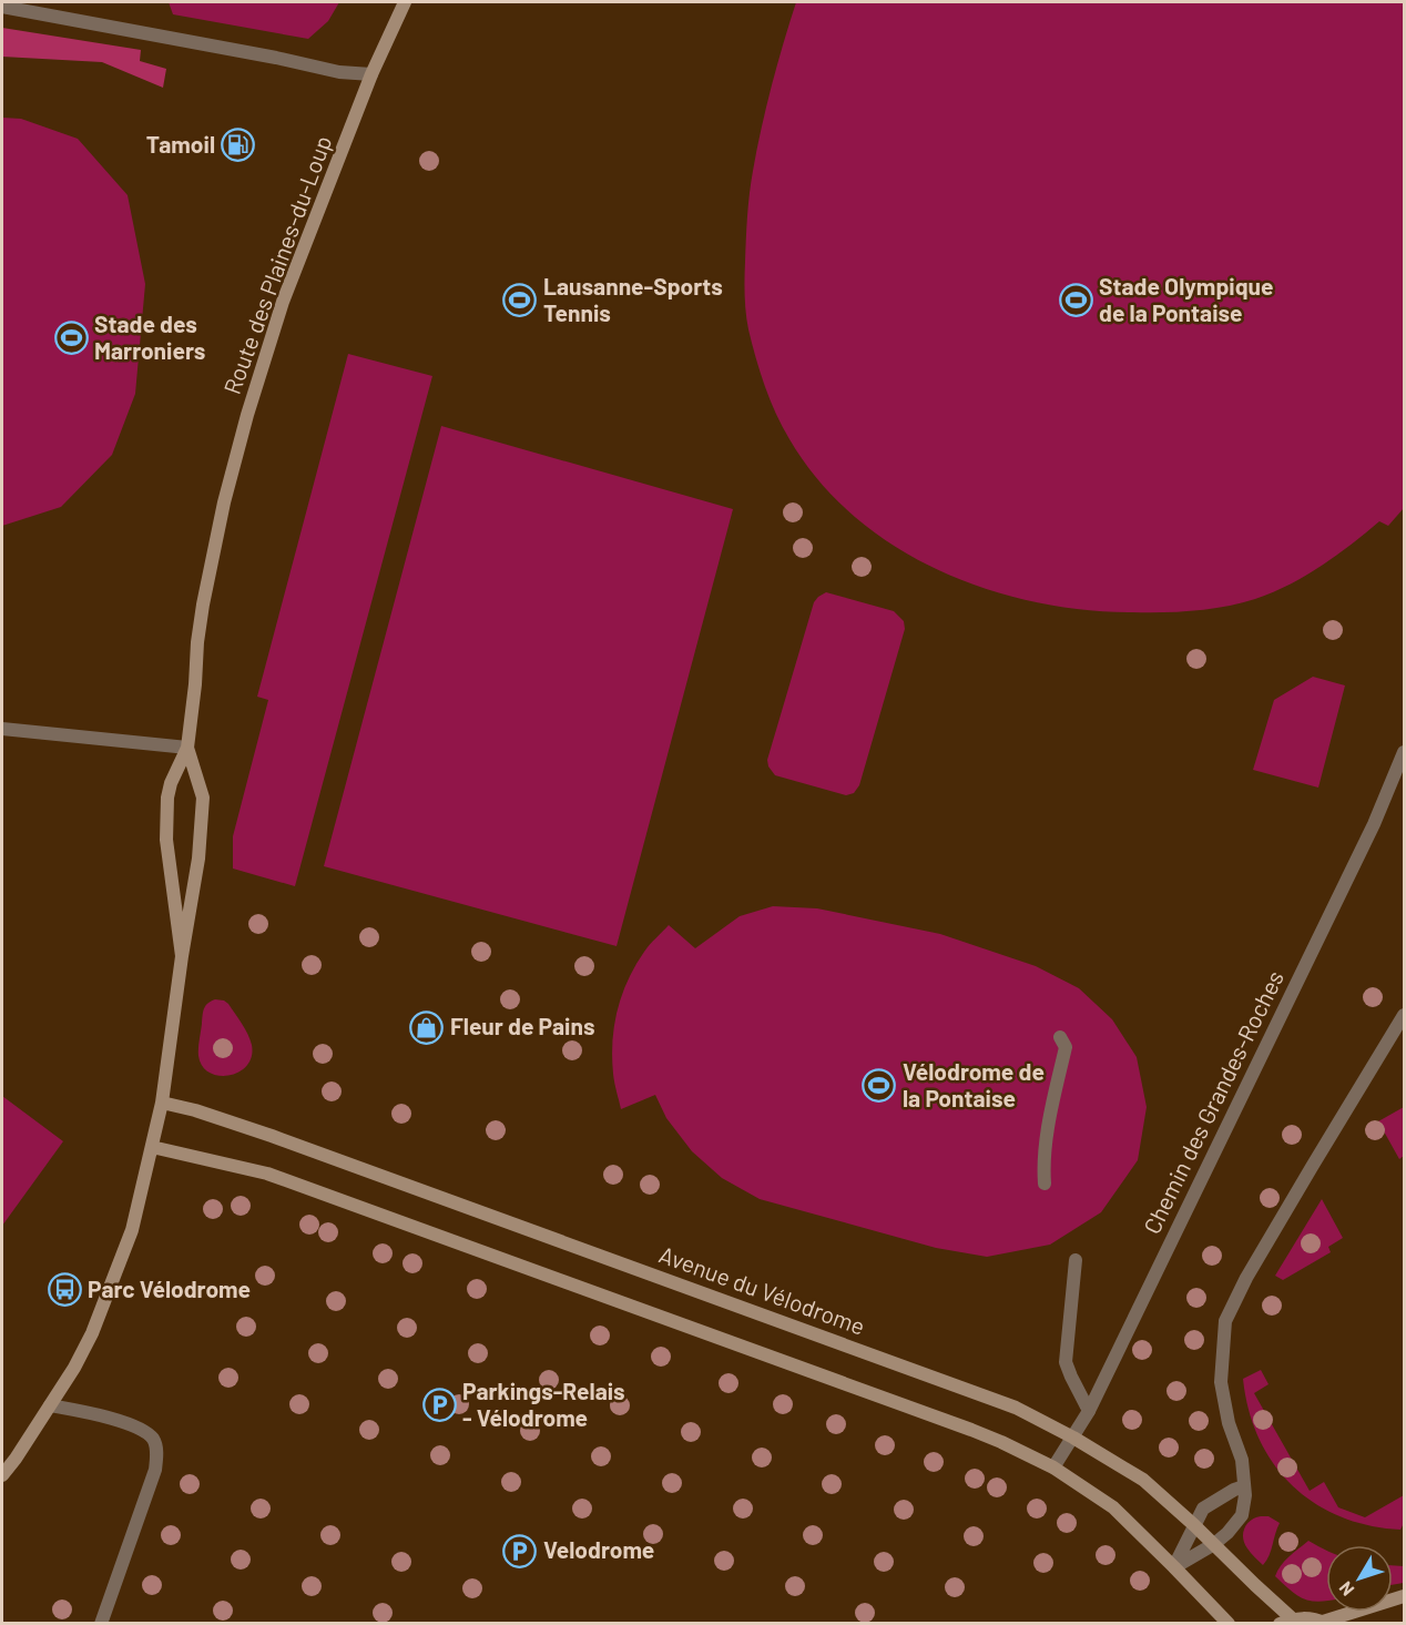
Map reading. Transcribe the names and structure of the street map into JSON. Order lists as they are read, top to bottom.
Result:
{
  "streets": {
    "street": ["Route des Plaines-du-Loup", "Chemin des Grandes-Roches", "Avenue du Vélodrome"]
  },
  "crossings": [
    ["Route des Plaines-du-Loup", "Avenue du Vélodrome"],
    ["Chemin des Grandes-Roches", "Avenue du Vélodrome"]
  ],
  "places": {
    "fuel station": ["Tamoil"],
    "sports": [
      "Lausanne-Sports Tennis",
      "Stade Olympique de la Pontaise",
      "Stade des Marroniers",
      "Vélodrome de la Pontaise"
    ],
    "shop": ["Fleur de Pains"],
    "bus stop": ["Parc Vélodrome"],
    "parking": ["Parkings-Relais - Vélodrome", "Velodrome"]
  },
  "north": "bottom left"
}
